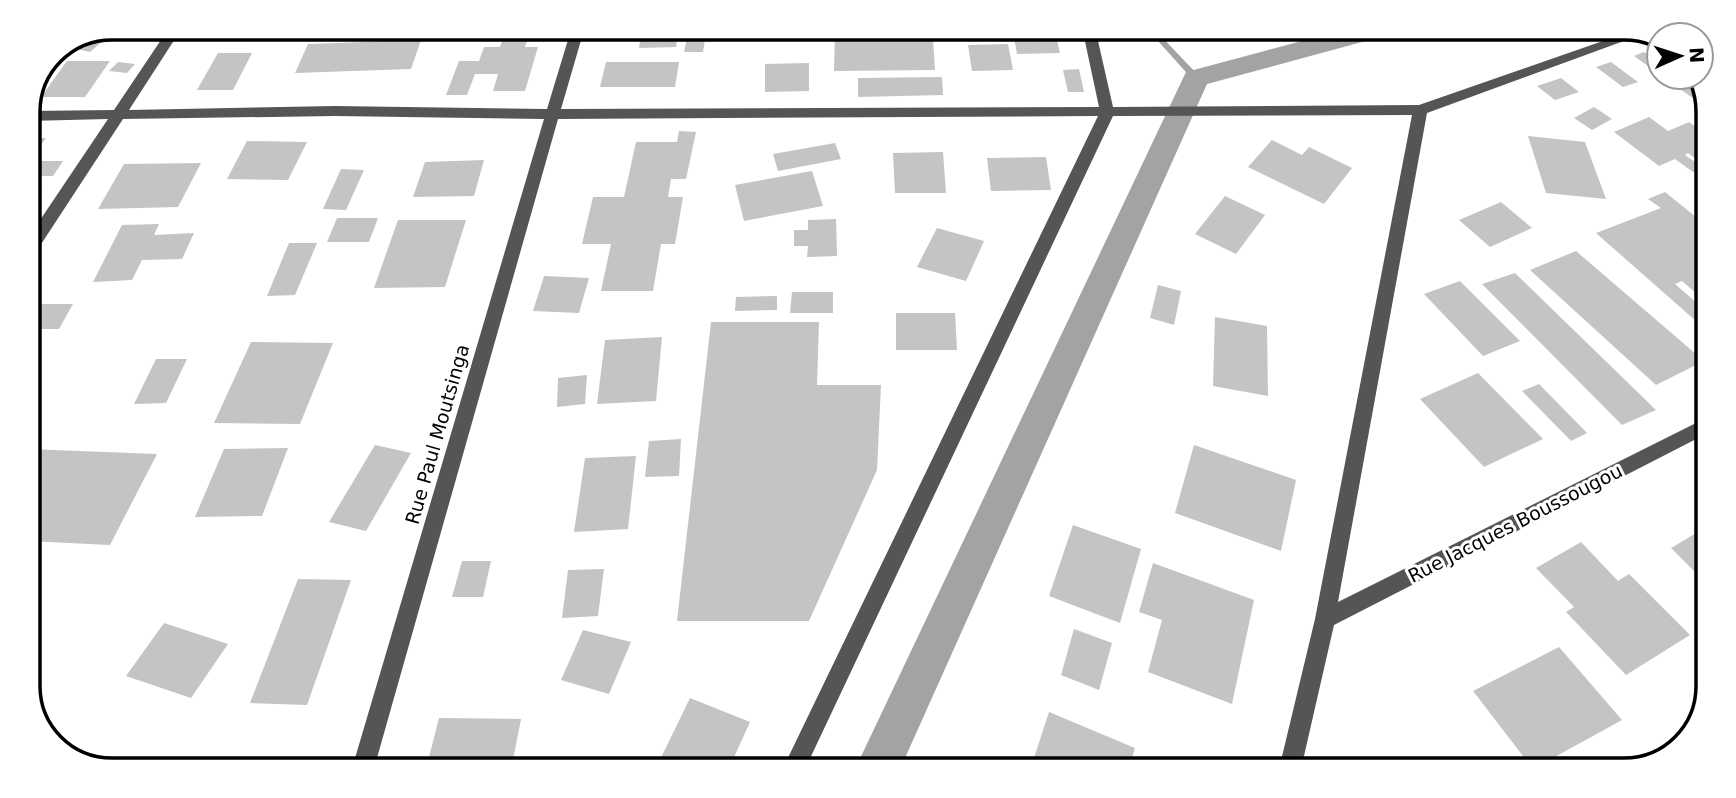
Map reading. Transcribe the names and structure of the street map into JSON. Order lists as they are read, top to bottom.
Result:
{
  "streets": {
    "street": ["Rue Paul Moutsinga", "Rue Jacques Boussougou"]
  },
  "north": "right"
}
